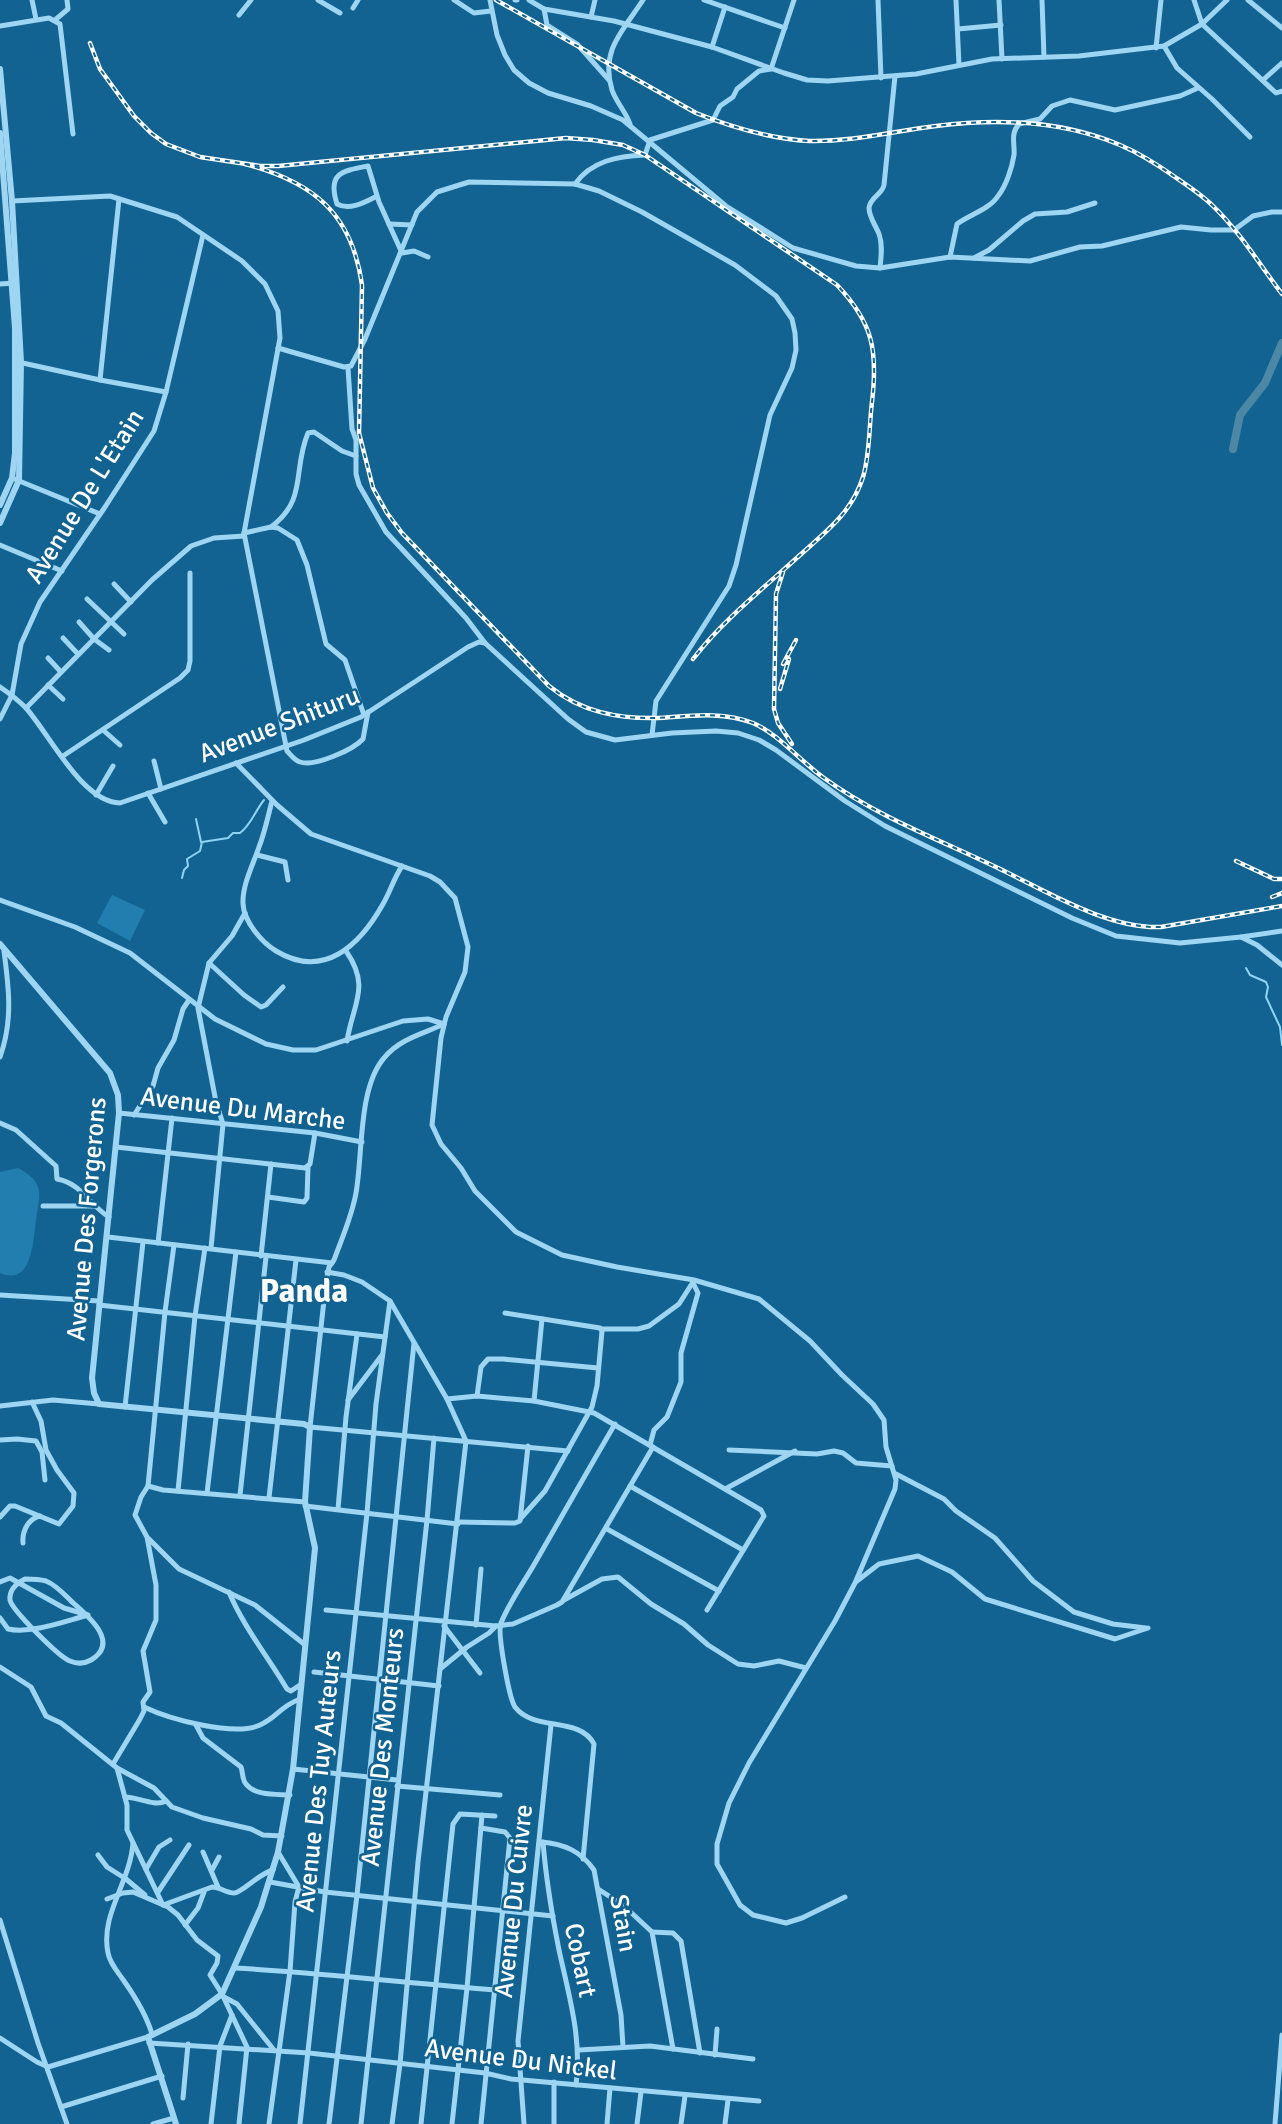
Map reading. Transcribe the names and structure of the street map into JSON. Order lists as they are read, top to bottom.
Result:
{
  "streets": {
    "street": [
      "Avenue De L'Etain",
      "Avenue Shituru",
      "Avenue Du Marche",
      "Avenue Des Forgerons",
      "Avenue Des Monteurs",
      "Avenue Des Tuy Auteurs",
      "Avenue Du Cuivre",
      "Stain",
      "Cobart",
      "Avenue Du Nickel"
    ]
  },
  "crossings": [
    ["Avenue Du Marche", "Avenue Des Forgerons"],
    ["Avenue Des Monteurs", "Avenue Du Nickel"],
    ["Avenue Des Tuy Auteurs", "Avenue Du Nickel"],
    ["Avenue Du Cuivre", "Cobart"],
    ["Avenue Du Cuivre", "Avenue Du Nickel"],
    ["Cobart", "Avenue Du Nickel"]
  ],
  "districts": ["Panda"]
}
